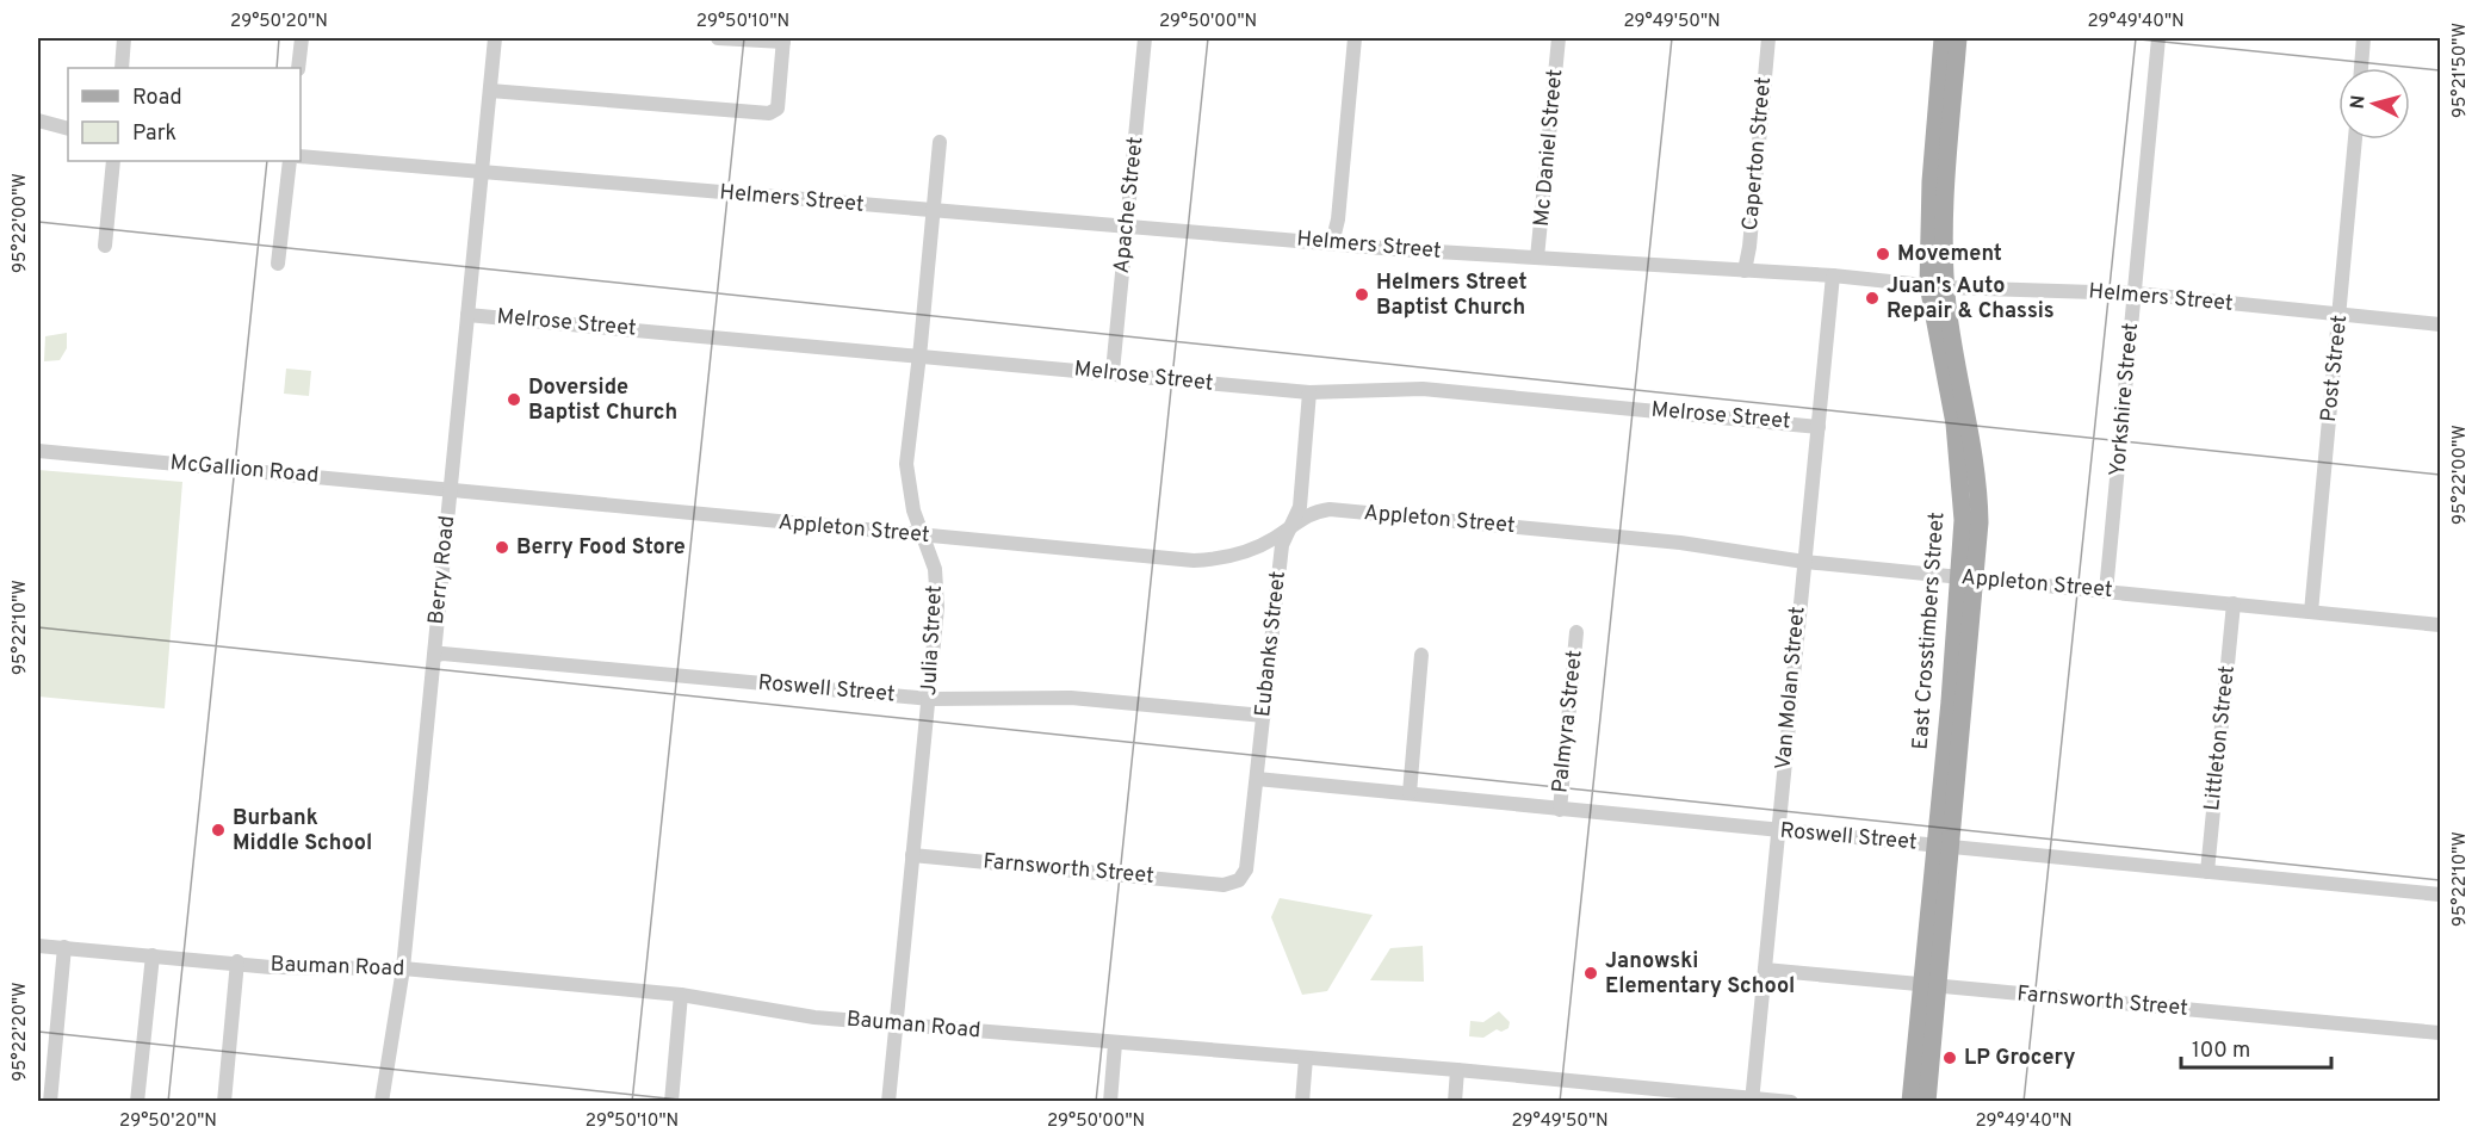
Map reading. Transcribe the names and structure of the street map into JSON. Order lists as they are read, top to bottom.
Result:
{
  "streets": {
    "main road": ["East Crosstimbers Street"],
    "street": [
      "Mc Daniel Street",
      "Caperton Street",
      "Helmers Street",
      "Apache Street",
      "Melrose Street",
      "Post Street",
      "Yorkshire Street",
      "McGallion Road",
      "Appleton Street",
      "Berry Road",
      "Julia Street",
      "Eubanks Street",
      "Van Molan Street",
      "Roswell Street",
      "Palmyra Street",
      "Littleton Street",
      "Farnsworth Street",
      "Bauman Road"
    ]
  },
  "crossings": [
    ["Mc Daniel Street", "Helmers Street"],
    ["Caperton Street", "Helmers Street"],
    ["Helmers Street", "Apache Street"],
    ["Helmers Street", "Post Street"],
    ["Helmers Street", "Yorkshire Street"],
    ["Helmers Street", "Berry Road"],
    ["Helmers Street", "East Crosstimbers Street"],
    ["Helmers Street", "Julia Street"],
    ["Helmers Street", "Van Molan Street"],
    ["Apache Street", "Melrose Street"],
    ["Melrose Street", "Berry Road"],
    ["Melrose Street", "Julia Street"],
    ["Melrose Street", "Van Molan Street"],
    ["Post Street", "Appleton Street"],
    ["Yorkshire Street", "Appleton Street"],
    ["McGallion Road", "Appleton Street"],
    ["McGallion Road", "Berry Road"],
    ["Appleton Street", "Berry Road"],
    ["Appleton Street", "East Crosstimbers Street"],
    ["Appleton Street", "Julia Street"],
    ["Appleton Street", "Eubanks Street"],
    ["Appleton Street", "Van Molan Street"],
    ["Appleton Street", "Littleton Street"],
    ["Berry Road", "Roswell Street"],
    ["Berry Road", "Bauman Road"],
    ["East Crosstimbers Street", "Roswell Street"],
    ["East Crosstimbers Street", "Farnsworth Street"],
    ["Julia Street", "Roswell Street"],
    ["Julia Street", "Farnsworth Street"],
    ["Julia Street", "Bauman Road"],
    ["Eubanks Street", "Roswell Street"],
    ["Eubanks Street", "Farnsworth Street"],
    ["Van Molan Street", "Roswell Street"],
    ["Van Molan Street", "Farnsworth Street"],
    ["Van Molan Street", "Bauman Road"],
    ["Roswell Street", "Palmyra Street"],
    ["Roswell Street", "Littleton Street"]
  ],
  "places": [
    "Movement",
    "Helmers Street Baptist Church",
    "Juan's Auto Repair & Chassis",
    "Doverside Baptist Church",
    "Berry Food Store",
    "Burbank Middle School",
    "Janowski Elementary School",
    "LP Grocery"
  ],
  "legend": ["Road", "Park"],
  "scale_bar": "100 m",
  "north": "left",
  "coordinates": [
    "29°50'20\"N",
    "29°50'10\"N",
    "29°50'00\"N",
    "29°49'50\"N",
    "29°49'40\"N",
    "95°21'50\"W",
    "95°22'00\"W",
    "95°22'10\"W",
    "95°22'20\"W"
  ]
}
